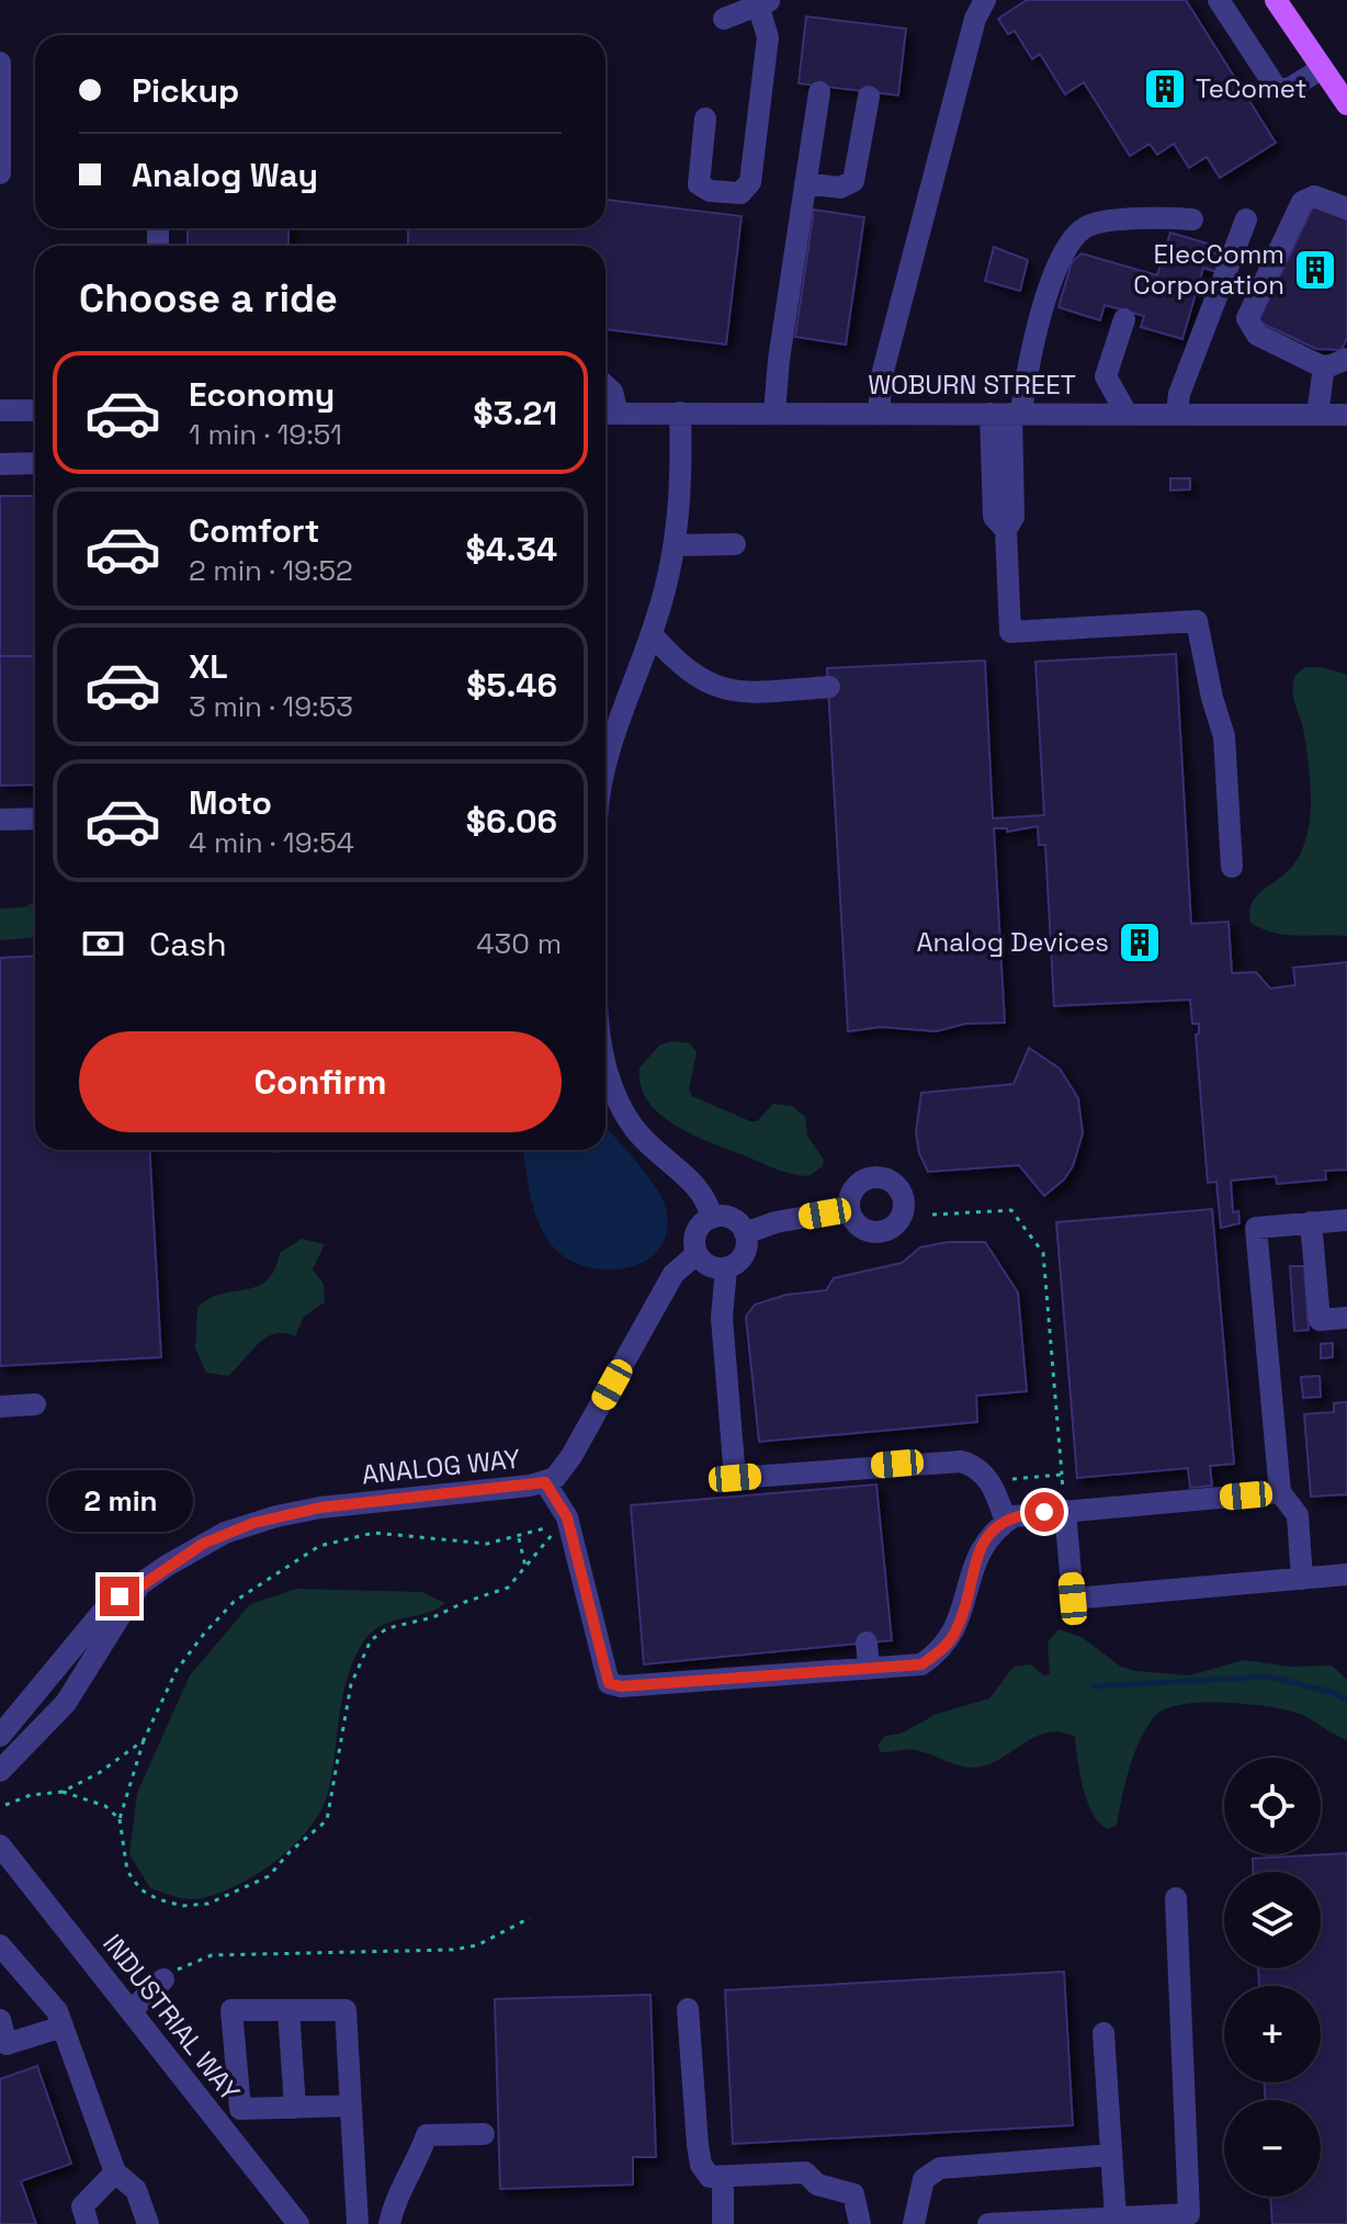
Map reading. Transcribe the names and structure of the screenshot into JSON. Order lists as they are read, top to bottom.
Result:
{
  "streets": {
    "street": ["WOBURN STREET", "ANALOG WAY", "INDUSTRIAL WAY"]
  },
  "places": {
    "building": ["TeComet", "ElecComm Corporation", "Analog Devices"]
  },
  "page": {
    "banner": ["Pickup", "Analog Way"],
    "heading": "Choose a ride",
    "list": [
      {
        "name": "Economy",
        "note": "1 min · 19:51",
        "value": "$3.21"
      },
      {
        "name": "Comfort",
        "note": "2 min · 19:52",
        "value": "$4.34"
      },
      {
        "name": "XL",
        "note": "3 min · 19:53",
        "value": "$5.46"
      },
      {
        "name": "Moto",
        "note": "4 min · 19:54",
        "value": "$6.06"
      }
    ],
    "pay": ["Cash", "430 m"],
    "buttons": "Confirm",
    "bubble": "2 min",
    "map_buttons": ["+", "−"]
  }
}
